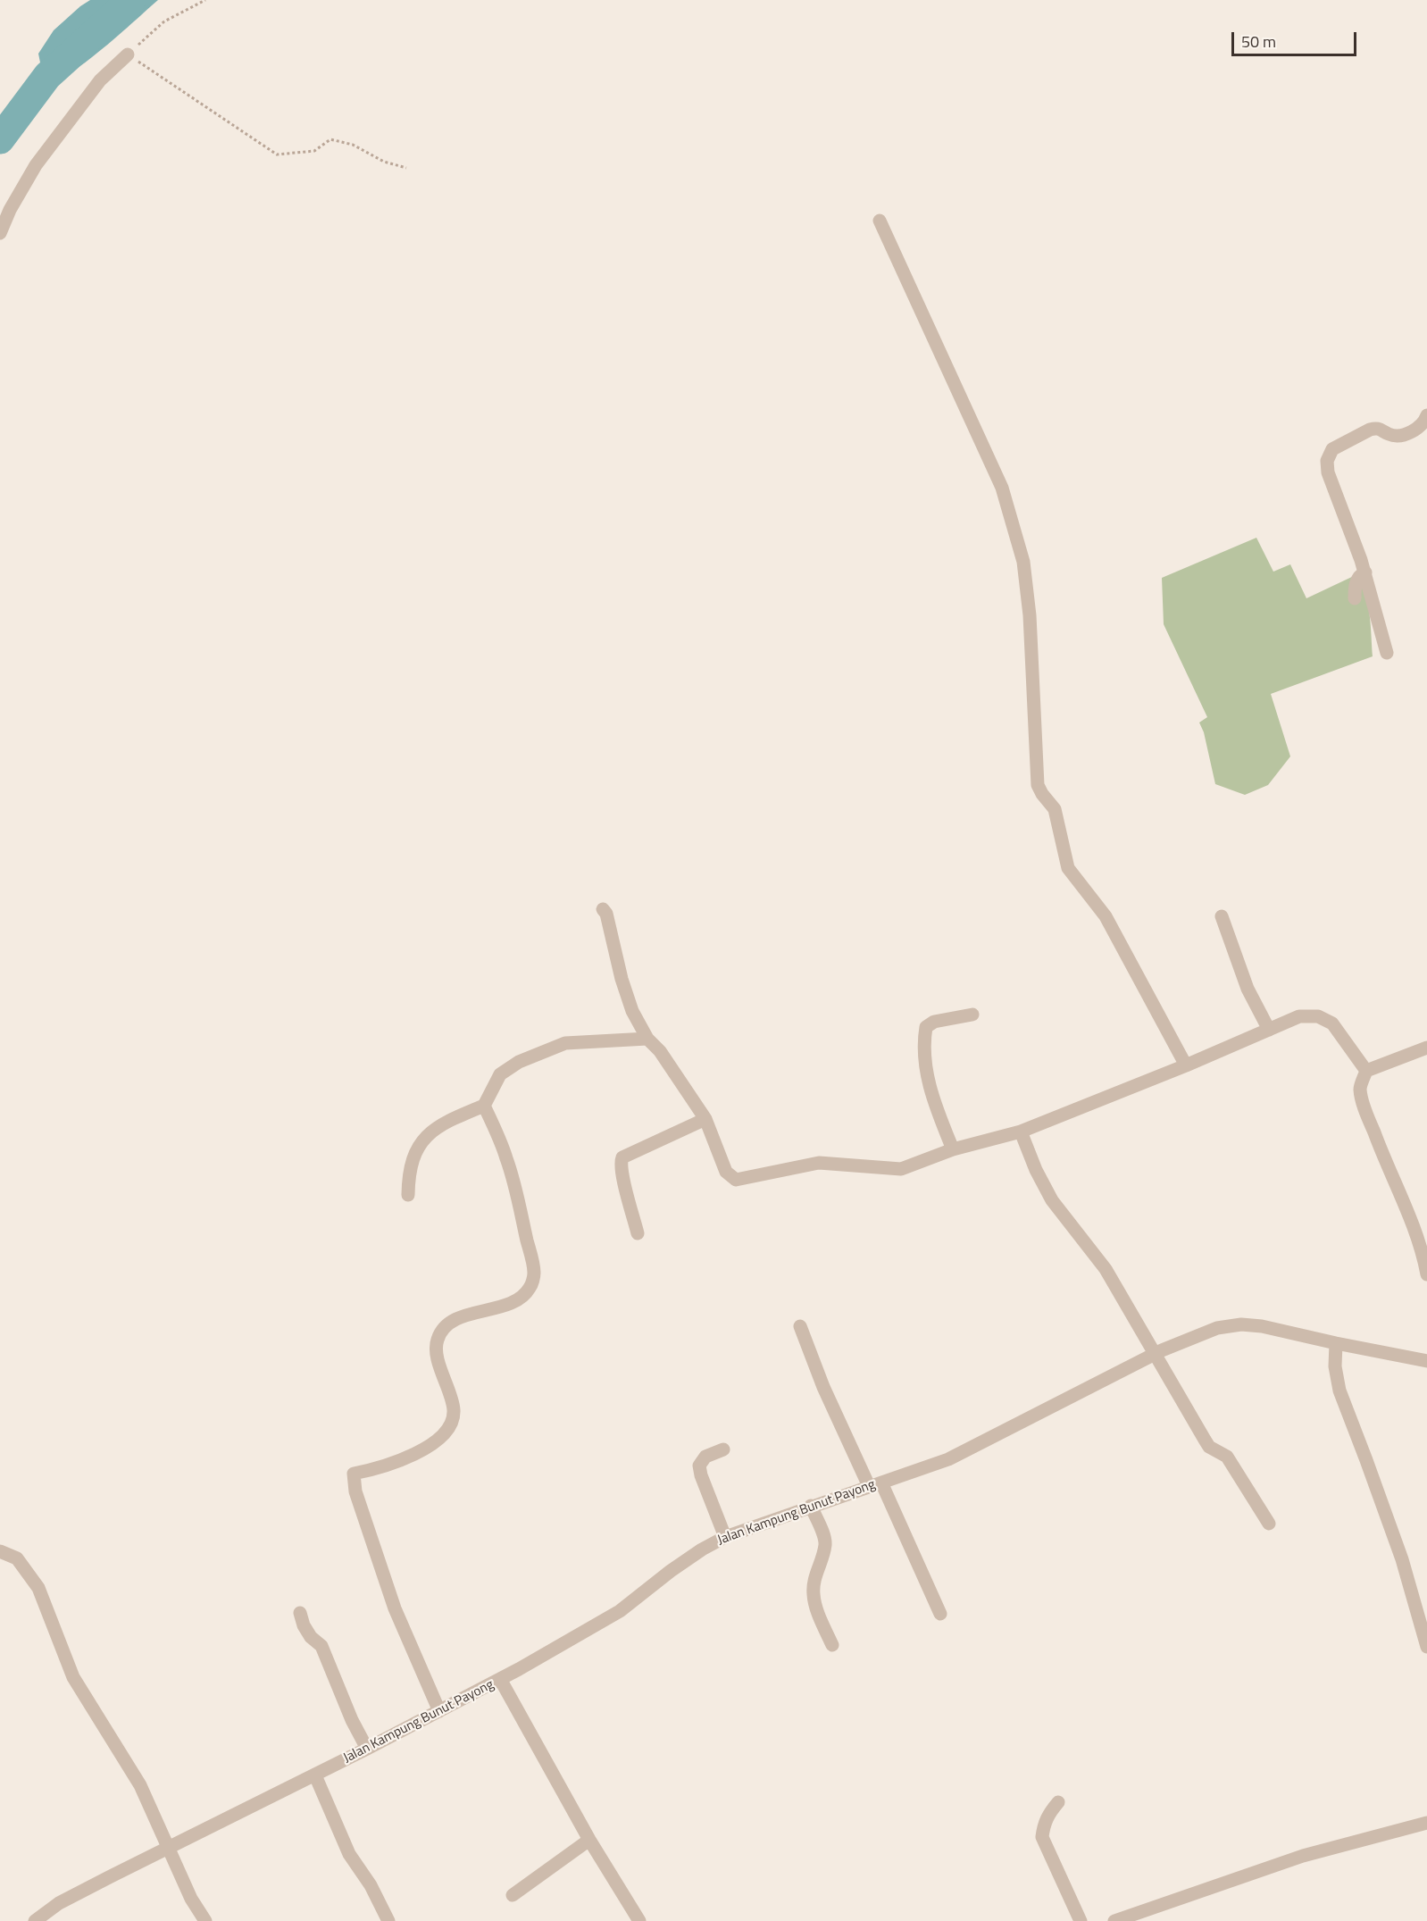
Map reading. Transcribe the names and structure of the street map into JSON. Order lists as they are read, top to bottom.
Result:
{
  "streets": {
    "street": ["Jalan Kampung Bunut Payong"]
  },
  "scale_bar": "50 m"
}
